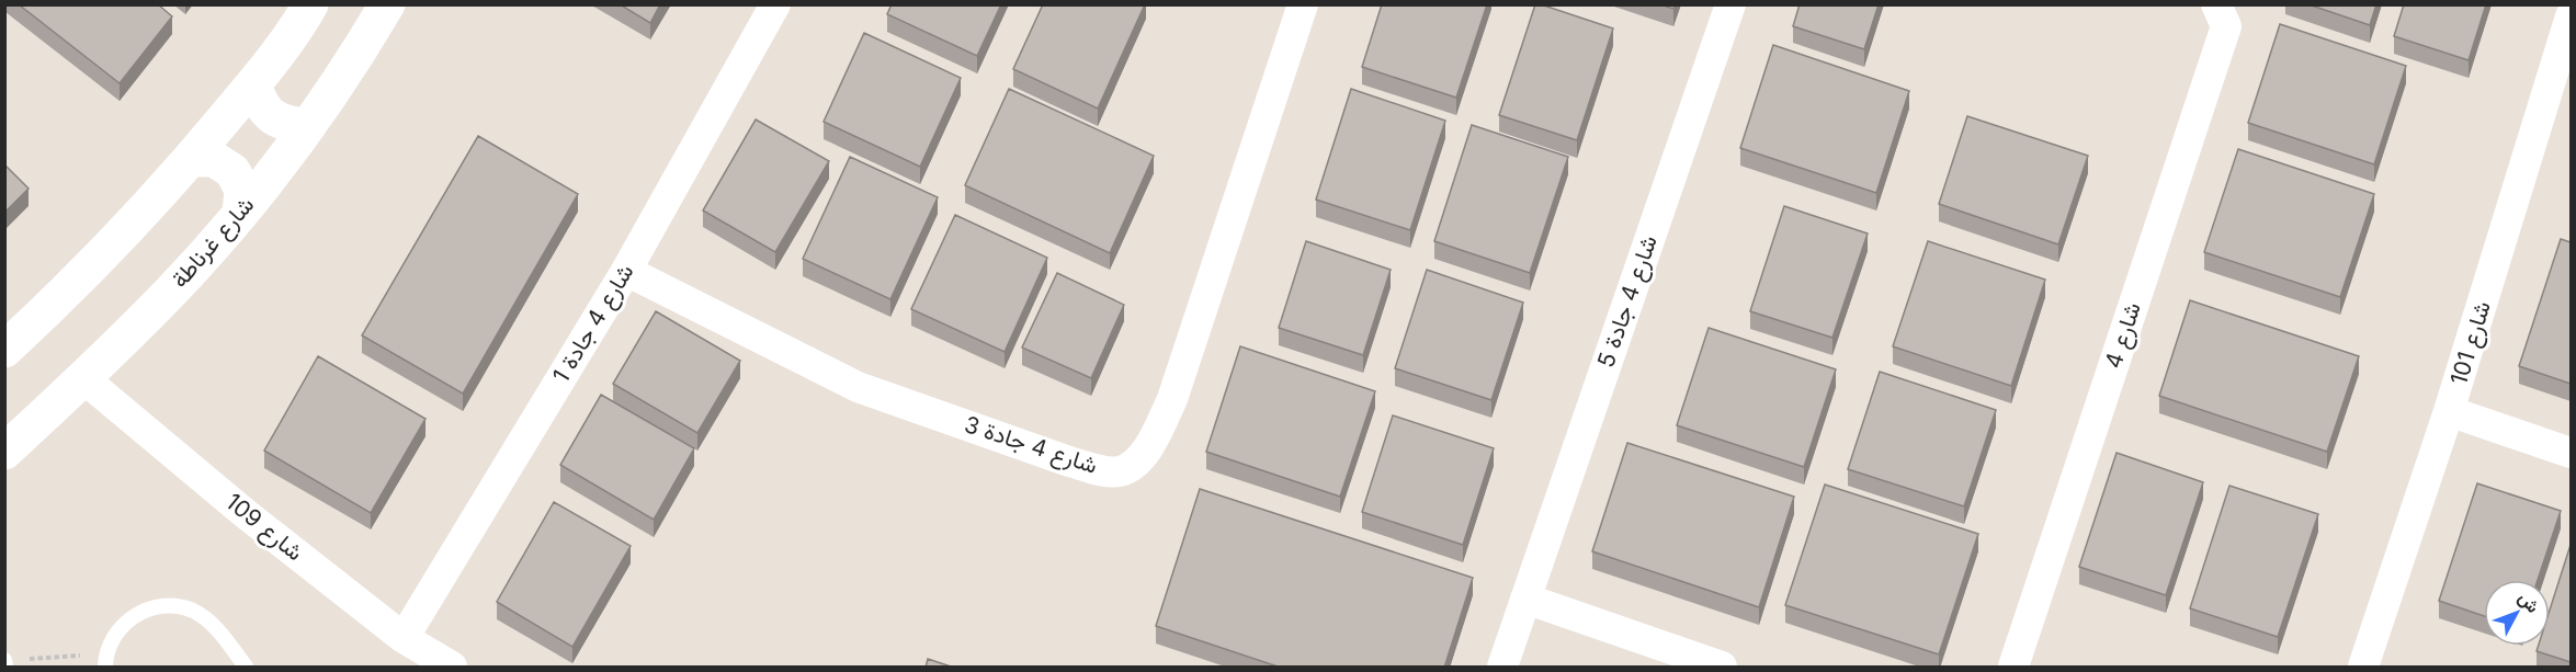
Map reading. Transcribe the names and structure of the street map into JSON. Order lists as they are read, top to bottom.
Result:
{
  "streets": {
    "street": [
      "شارع غرناطة",
      "شارع 4 جادة 5",
      "شارع 4 جادة 1",
      "شارع 4",
      "شارع 101",
      "شارع 4 جادة 3",
      "شارع 109"
    ]
  },
  "crossings": [
    ["شارع غرناطة", "شارع 109"],
    ["شارع 4 جادة 1", "شارع 4 جادة 3"],
    ["شارع 4 جادة 1", "شارع 109"]
  ],
  "north": "top right"
}
